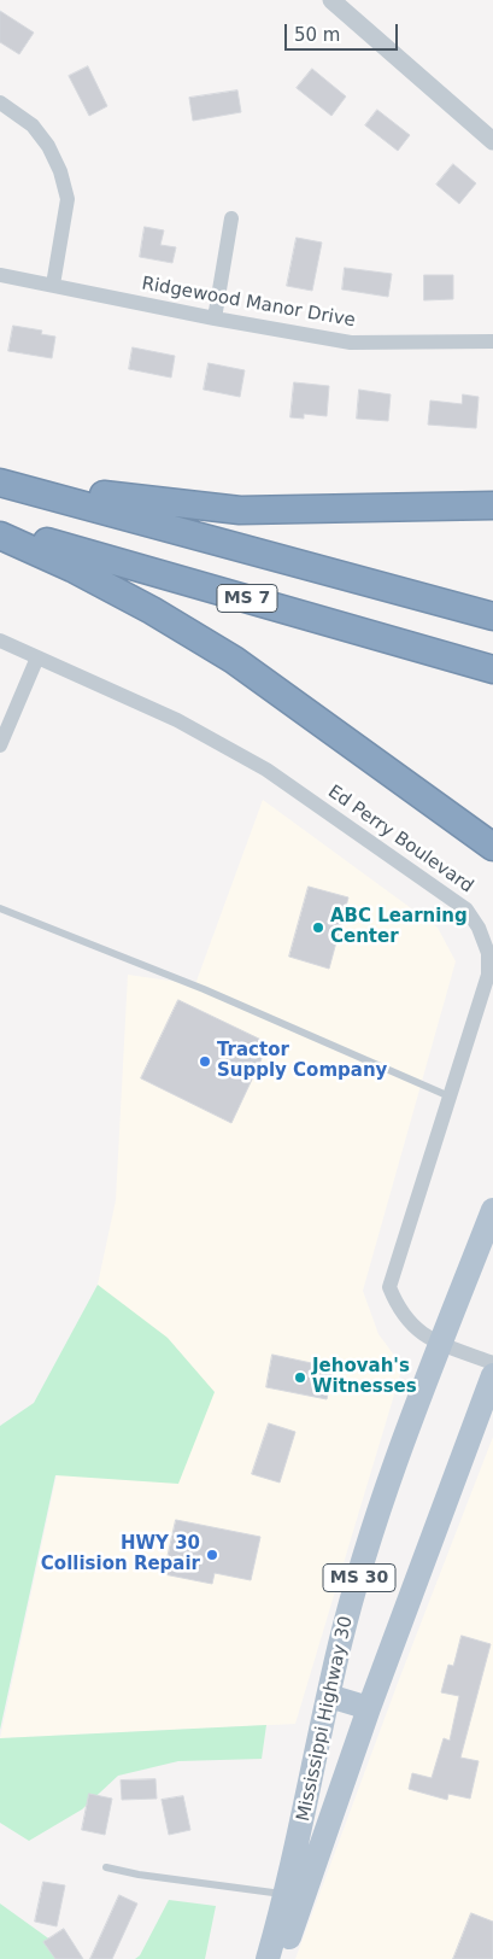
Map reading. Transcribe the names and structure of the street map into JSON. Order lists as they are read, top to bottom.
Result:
{
  "streets": {
    "highway": ["MS 7"],
    "main road": ["MS 30", "Mississippi Highway 30"],
    "street": ["Ridgewood Manor Drive", "Ed Perry Boulevard"]
  },
  "crossings": [
    ["Ed Perry Boulevard", "Mississippi Highway 30"]
  ],
  "places": [
    "ABC Learning Center",
    "Tractor Supply Company",
    "Jehovah's Witnesses",
    "HWY 30 Collision Repair"
  ],
  "scale_bar": "50 m"
}
